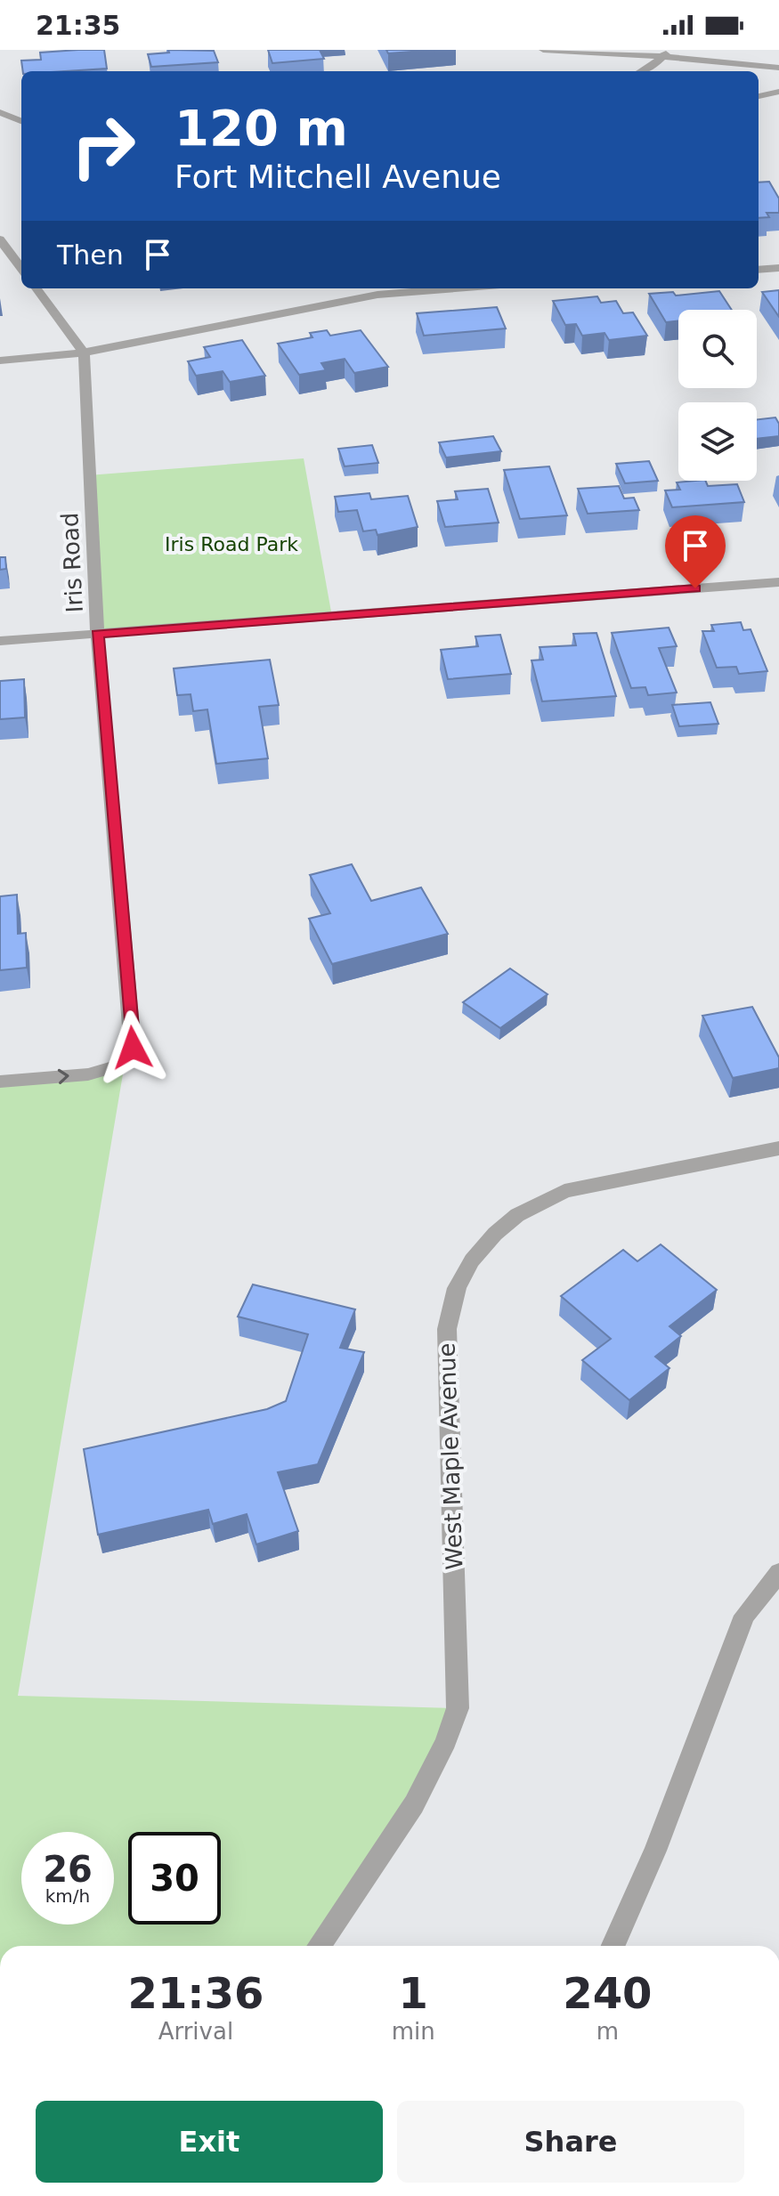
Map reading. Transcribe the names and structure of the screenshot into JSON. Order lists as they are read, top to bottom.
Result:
{
  "streets": {
    "street": ["Iris Road", "West Maple Avenue"]
  },
  "one_way": ["Iris Road"],
  "parks": ["Iris Road Park"],
  "page": {
    "status": "21:35",
    "turn": ["120 m", "Fort Mitchell Avenue"],
    "then": "Then",
    "speed": "26 km/h",
    "limit": "30",
    "eta": [
      "21:36",
      "Arrival",
      "1",
      "min",
      "240",
      "m"
    ],
    "buttons": ["Exit", "Share"]
  }
}
